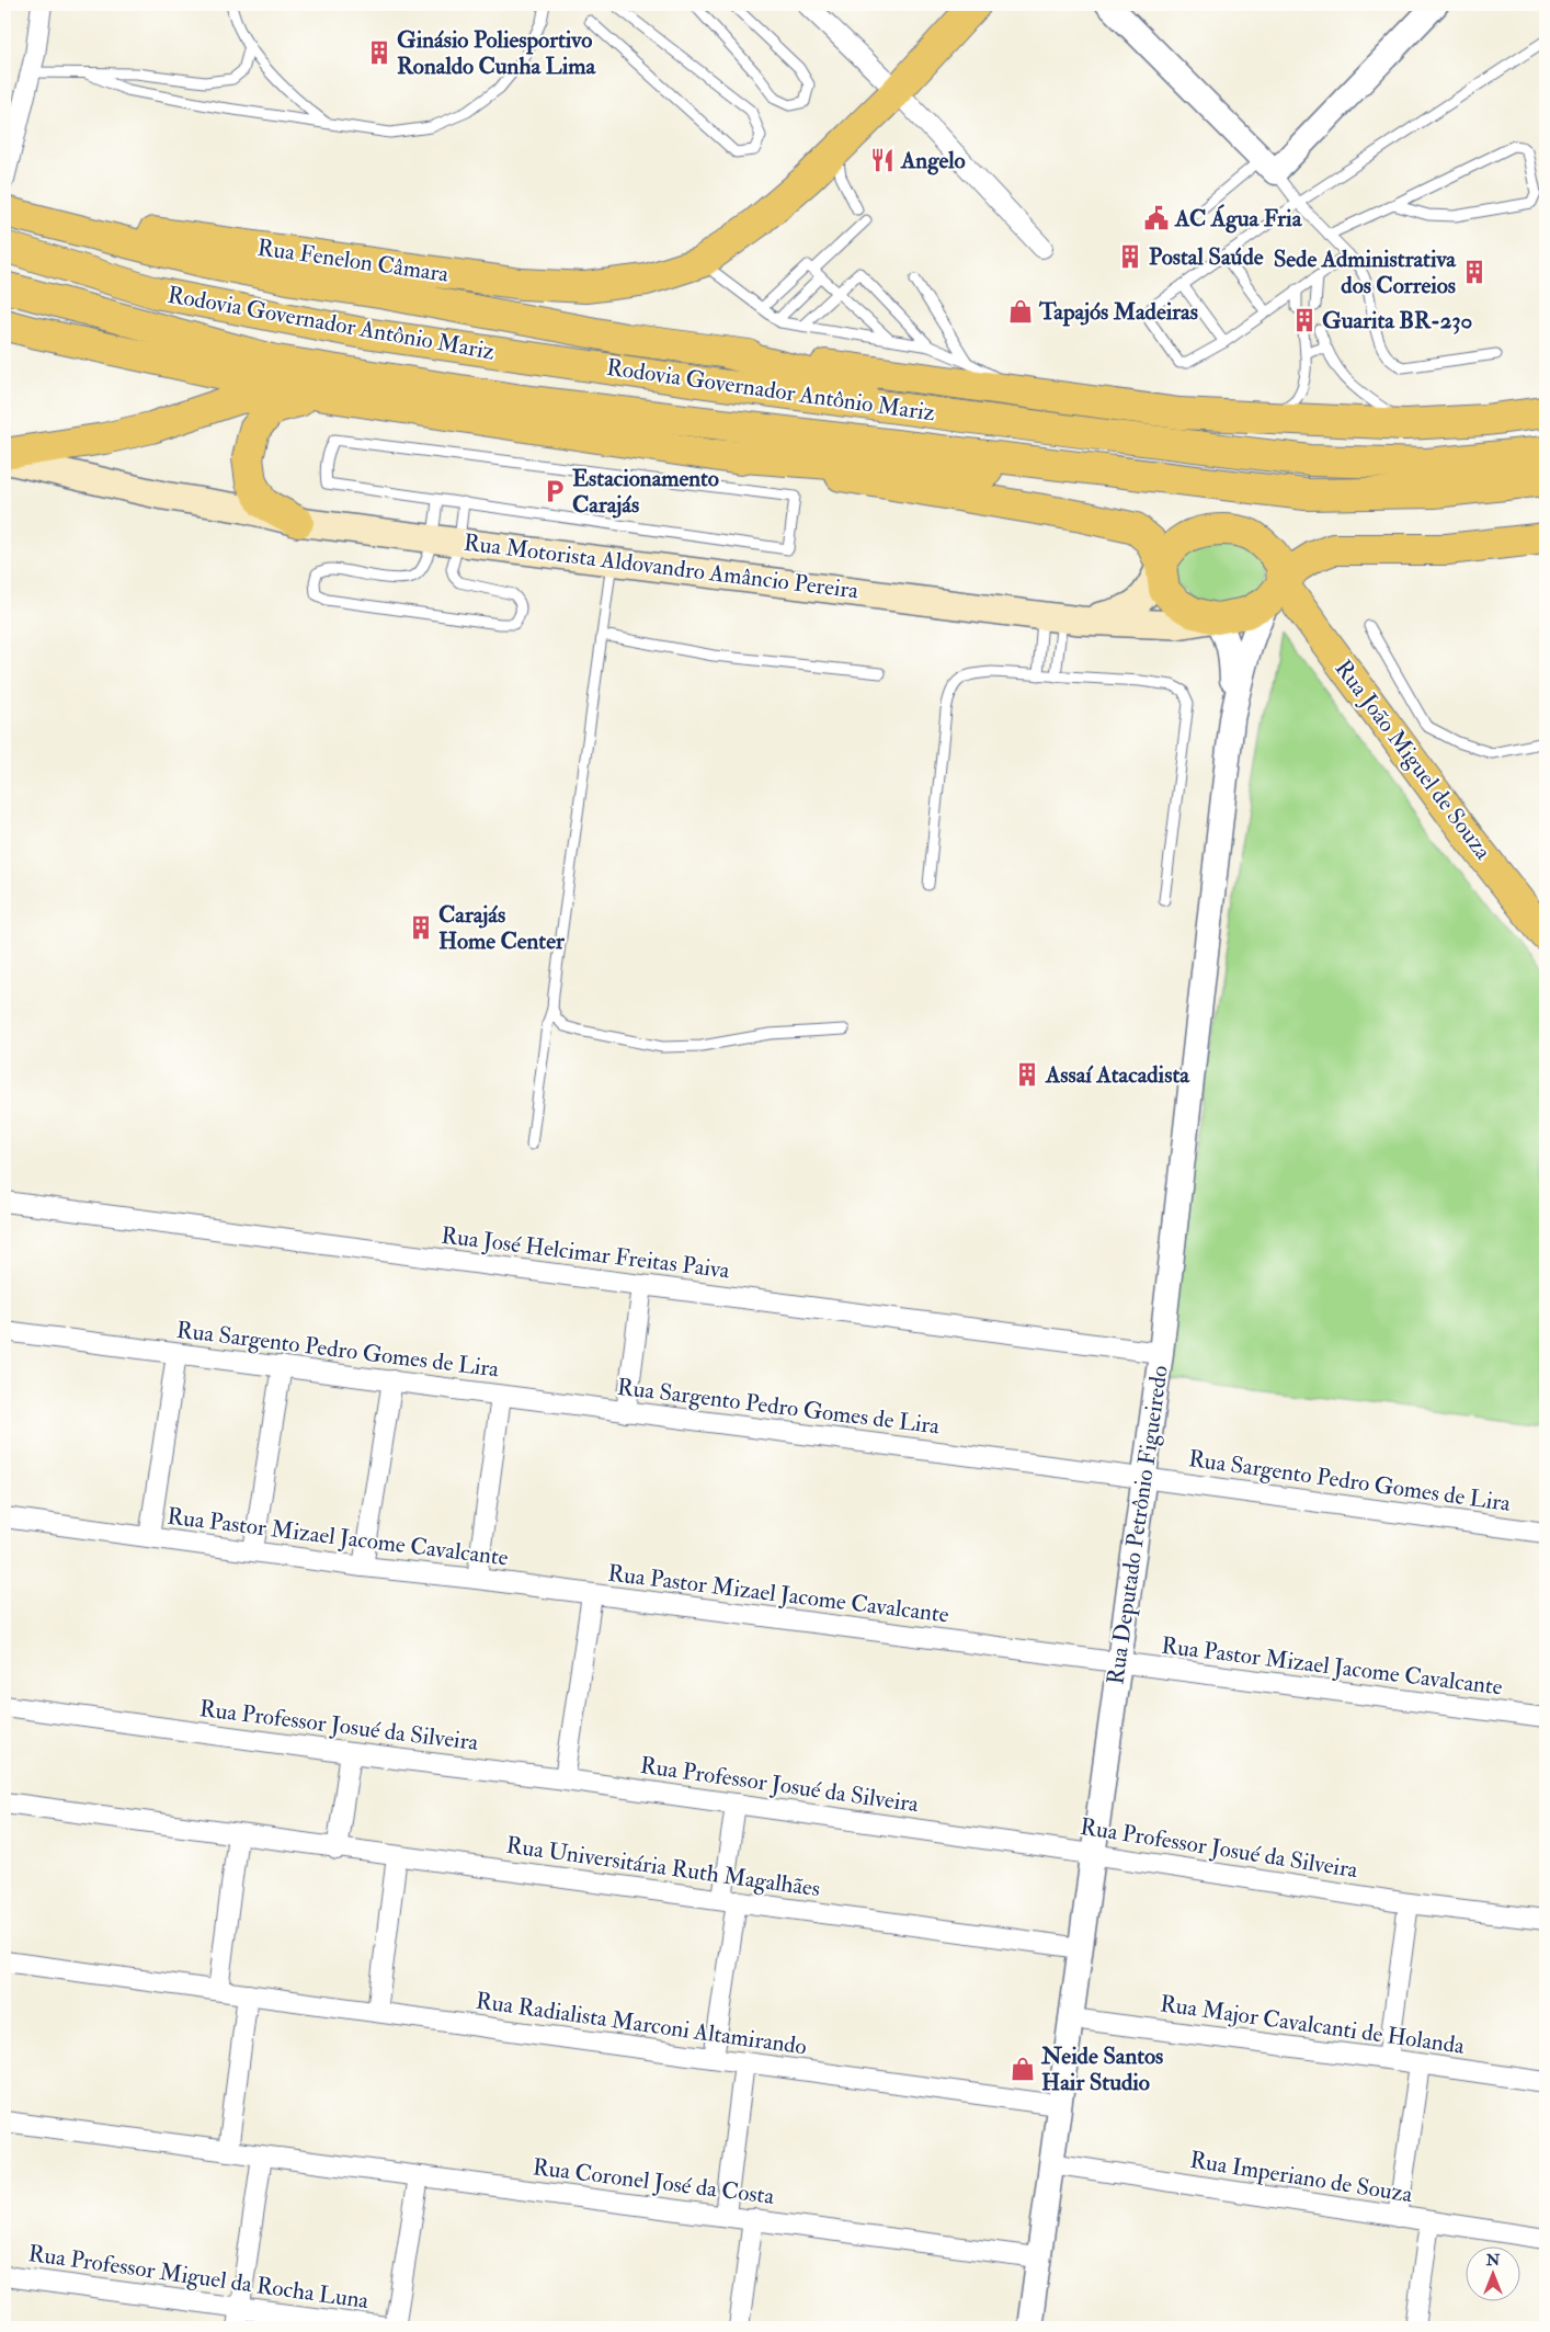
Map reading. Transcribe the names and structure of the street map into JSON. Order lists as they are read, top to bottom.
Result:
{
  "streets": {
    "main road": [
      "Rua Fenelon Câmara",
      "Rodovia Governador Antônio Mariz",
      "Rua Motorista Aldovandro Amâncio Pereira",
      "Rua João Miguel de Souza"
    ],
    "street": [
      "Rua José Helcimar Freitas Paiva",
      "Rua Sargento Pedro Gomes de Lira",
      "Rua Deputado Petrônio Figueiredo",
      "Rua Pastor Mizael Jacome Cavalcante",
      "Rua Professor Josué da Silveira",
      "Rua Universitária Ruth Magalhães",
      "Rua Radialista Marconi Altamirando",
      "Rua Major Cavalcanti de Holanda",
      "Rua Imperiano de Souza",
      "Rua Coronel José da Costa",
      "Rua Professor Miguel da Rocha Luna"
    ]
  },
  "crossings": [
    ["Rua Motorista Aldovandro Amâncio Pereira", "Rua João Miguel de Souza"],
    ["Rua Motorista Aldovandro Amâncio Pereira", "Rua Deputado Petrônio Figueiredo"],
    ["Rua João Miguel de Souza", "Rua Deputado Petrônio Figueiredo"],
    ["Rua José Helcimar Freitas Paiva", "Rua Deputado Petrônio Figueiredo"],
    ["Rua Sargento Pedro Gomes de Lira", "Rua Deputado Petrônio Figueiredo"],
    ["Rua Deputado Petrônio Figueiredo", "Rua Pastor Mizael Jacome Cavalcante"],
    ["Rua Deputado Petrônio Figueiredo", "Rua Professor Josué da Silveira"],
    ["Rua Deputado Petrônio Figueiredo", "Rua Universitária Ruth Magalhães"],
    ["Rua Deputado Petrônio Figueiredo", "Rua Radialista Marconi Altamirando"],
    ["Rua Deputado Petrônio Figueiredo", "Rua Major Cavalcanti de Holanda"],
    ["Rua Deputado Petrônio Figueiredo", "Rua Imperiano de Souza"],
    ["Rua Deputado Petrônio Figueiredo", "Rua Coronel José da Costa"]
  ],
  "places": {
    "building": [
      "Ginásio Poliesportivo Ronaldo Cunha Lima",
      "Postal Saúde",
      "Sede Administrativa dos Correios",
      "Guarita BR-230",
      "Carajás Home Center",
      "Assaí Atacadista"
    ],
    "restaurant": ["Angelo"],
    "public building": ["AC Água Fria"],
    "shop": ["Tapajós Madeiras", "Neide Santos Hair Studio"],
    "parking": ["Estacionamento Carajás"]
  },
  "north": "top"
}
